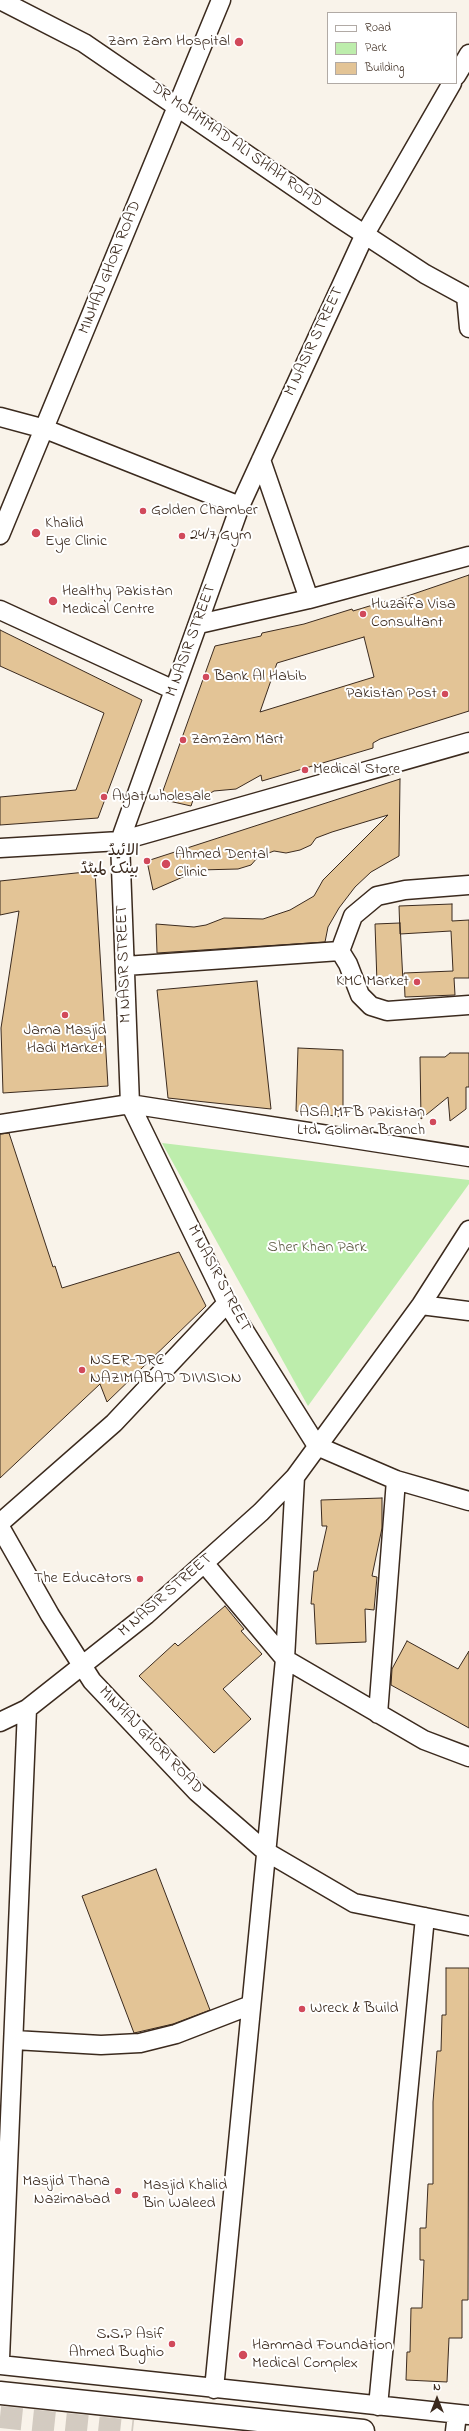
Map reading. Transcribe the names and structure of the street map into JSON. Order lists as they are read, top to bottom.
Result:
{
  "streets": {
    "street": ["DR MOHMMAD ALI SHAH ROAD", "MINHAJ GHORI ROAD", "M NASIR STREET"]
  },
  "crossings": [
    ["DR MOHMMAD ALI SHAH ROAD", "MINHAJ GHORI ROAD"],
    ["DR MOHMMAD ALI SHAH ROAD", "M NASIR STREET"],
    ["MINHAJ GHORI ROAD", "M NASIR STREET"]
  ],
  "parks": ["Sher Khan Park"],
  "places": [
    "Zam Zam Hospital",
    "Golden Chamber",
    "Khalid Eye Clinic",
    "24/7 Gym",
    "Healthy Pakistan Medical Centre",
    "Huzaifa Visa Consultant",
    "Bank Al Habib",
    "Pakistan Post",
    "ZamZam Mart",
    "Medical Store",
    "Ayat wholesale",
    "الائیڈ بینک لمیٹڈ",
    "Ahmed Dental Clinic",
    "KMC Market",
    "Jama Masjid Hadi Market",
    "ASA MFB Pakistan Ltd. Golimar Branch",
    "NSER-DRC NAZIMABAD DIVISION",
    "The Educators",
    "Wreck & Build",
    "Masjid Thana Nazimabad",
    "Masjid Khalid Bin Waleed",
    "S.S.P Asif Ahmed Bughio",
    "Hammad Foundation Medical Complex"
  ],
  "legend": ["Road", "Park", "Building"],
  "north": "top"
}
